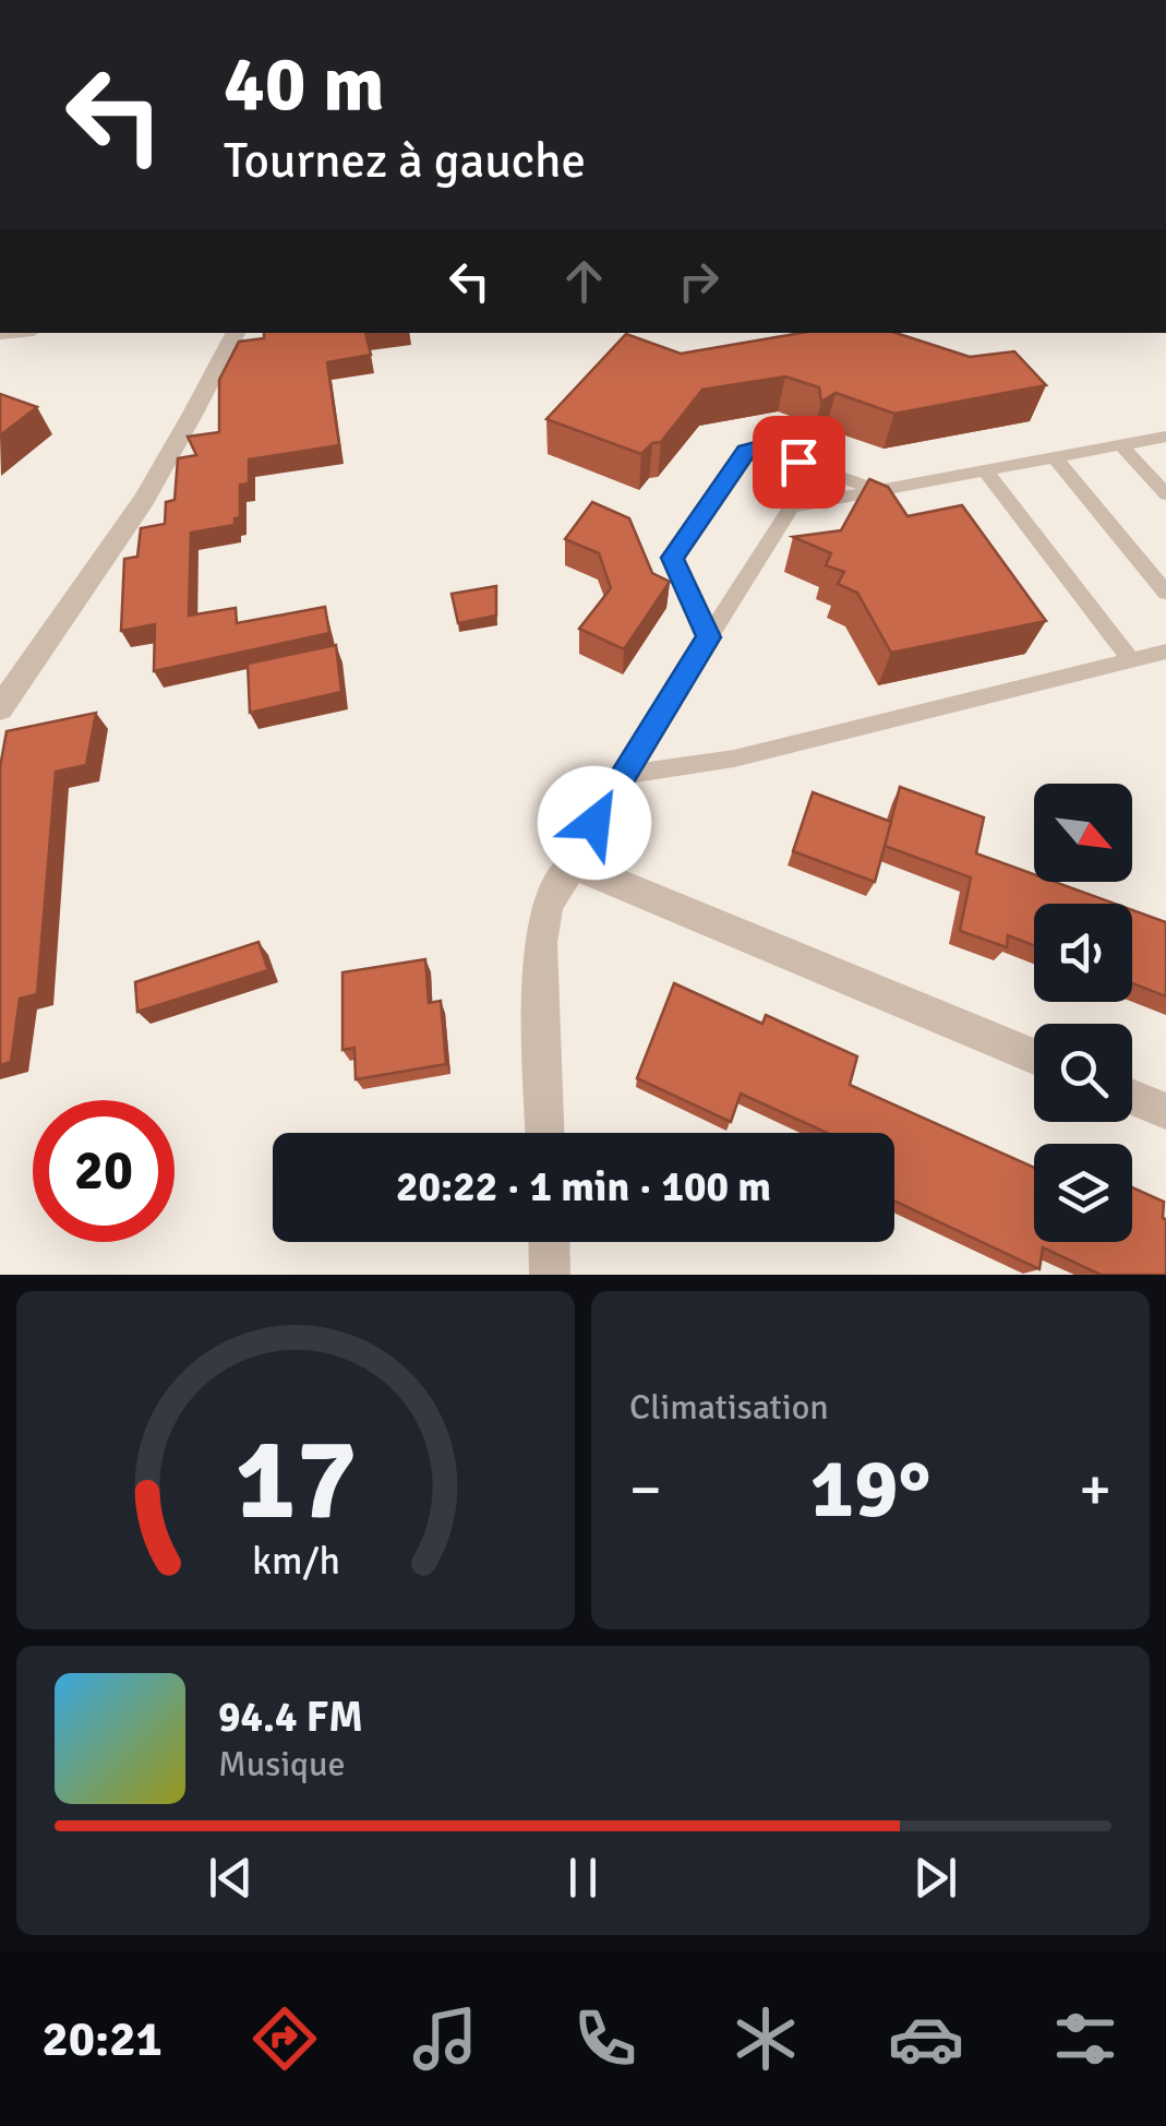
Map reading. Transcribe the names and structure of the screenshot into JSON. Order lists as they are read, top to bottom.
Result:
{
  "north": "bottom right",
  "page": {
    "turn": ["40 m", "Tournez à gauche"],
    "limit": "20",
    "trip": "20:22 · 1 min · 100 m",
    "tile": "Climatisation",
    "heat": ["−", "19°", "+"],
    "song": ["94.4 FM", "Musique"],
    "tabs": "20:21",
    "gauge": ["17", "km/h"]
  }
}
